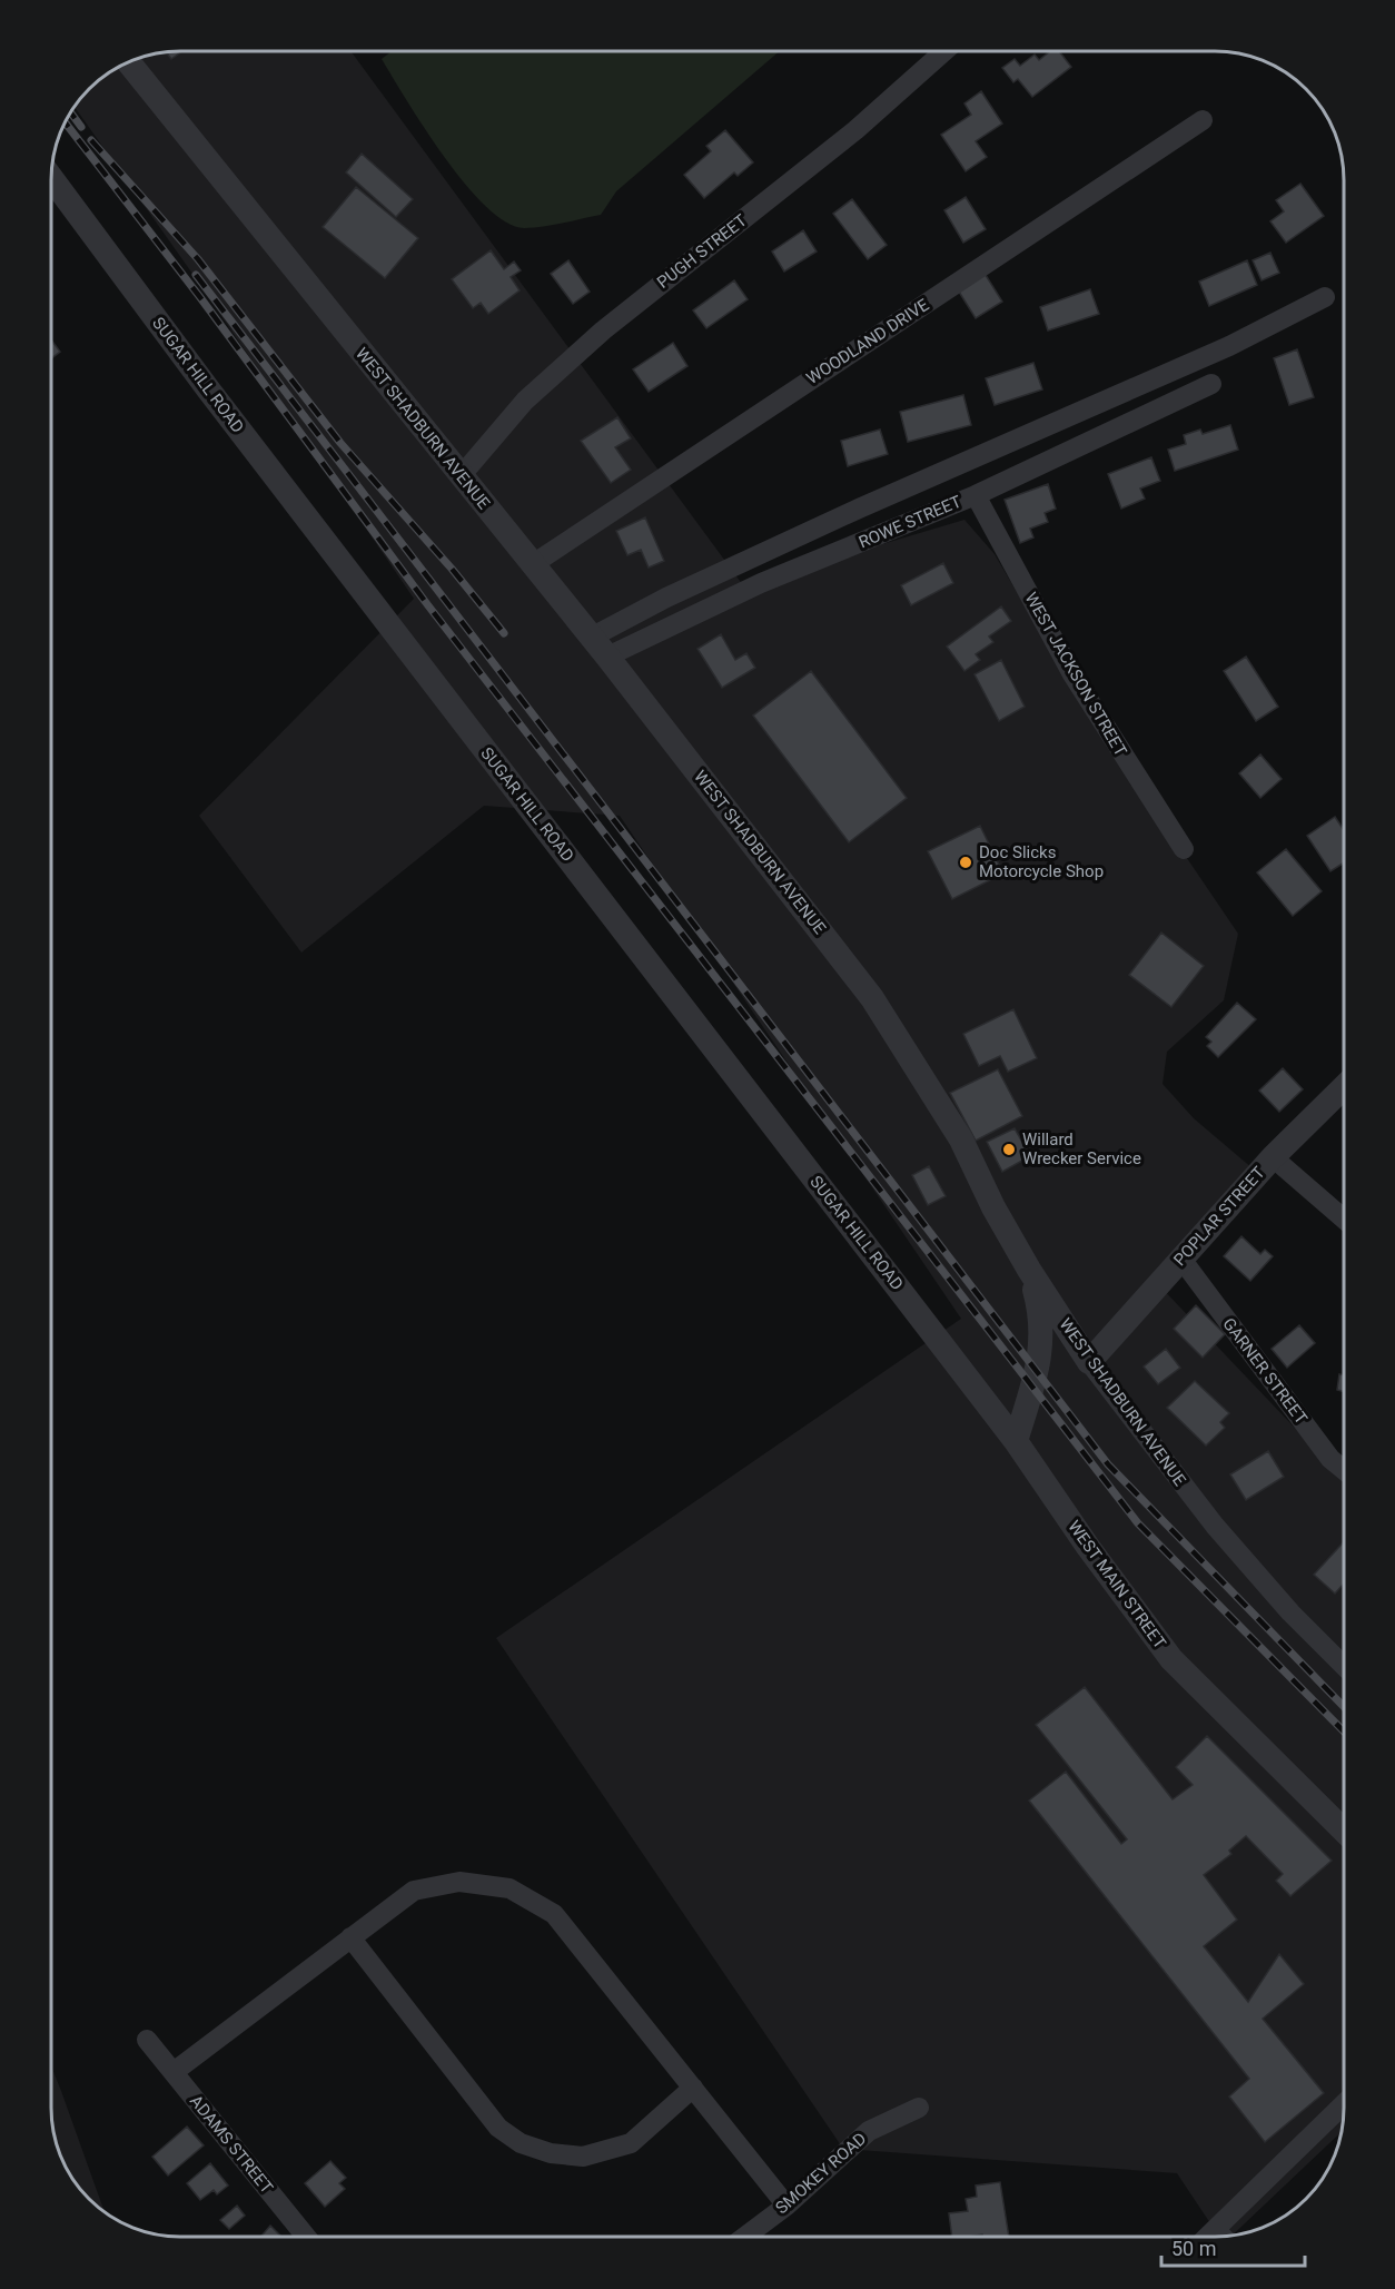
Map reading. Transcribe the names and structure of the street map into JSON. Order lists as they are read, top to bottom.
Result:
{
  "streets": {
    "street": [
      "PUGH STREET",
      "WOODLAND DRIVE",
      "SUGAR HILL ROAD",
      "WEST SHADBURN AVENUE",
      "ROWE STREET",
      "WEST JACKSON STREET",
      "POPLAR STREET",
      "GARNER STREET",
      "WEST MAIN STREET",
      "ADAMS STREET",
      "SMOKEY ROAD"
    ]
  },
  "crossings": [
    ["PUGH STREET", "WEST SHADBURN AVENUE"],
    ["WOODLAND DRIVE", "WEST SHADBURN AVENUE"],
    ["SUGAR HILL ROAD", "WEST MAIN STREET"],
    ["WEST SHADBURN AVENUE", "ROWE STREET"],
    ["WEST SHADBURN AVENUE", "POPLAR STREET"],
    ["ROWE STREET", "WEST JACKSON STREET"],
    ["POPLAR STREET", "GARNER STREET"]
  ],
  "places": ["Doc Slicks Motorcycle Shop", "Willard Wrecker Service"],
  "scale_bar": "50 m"
}
